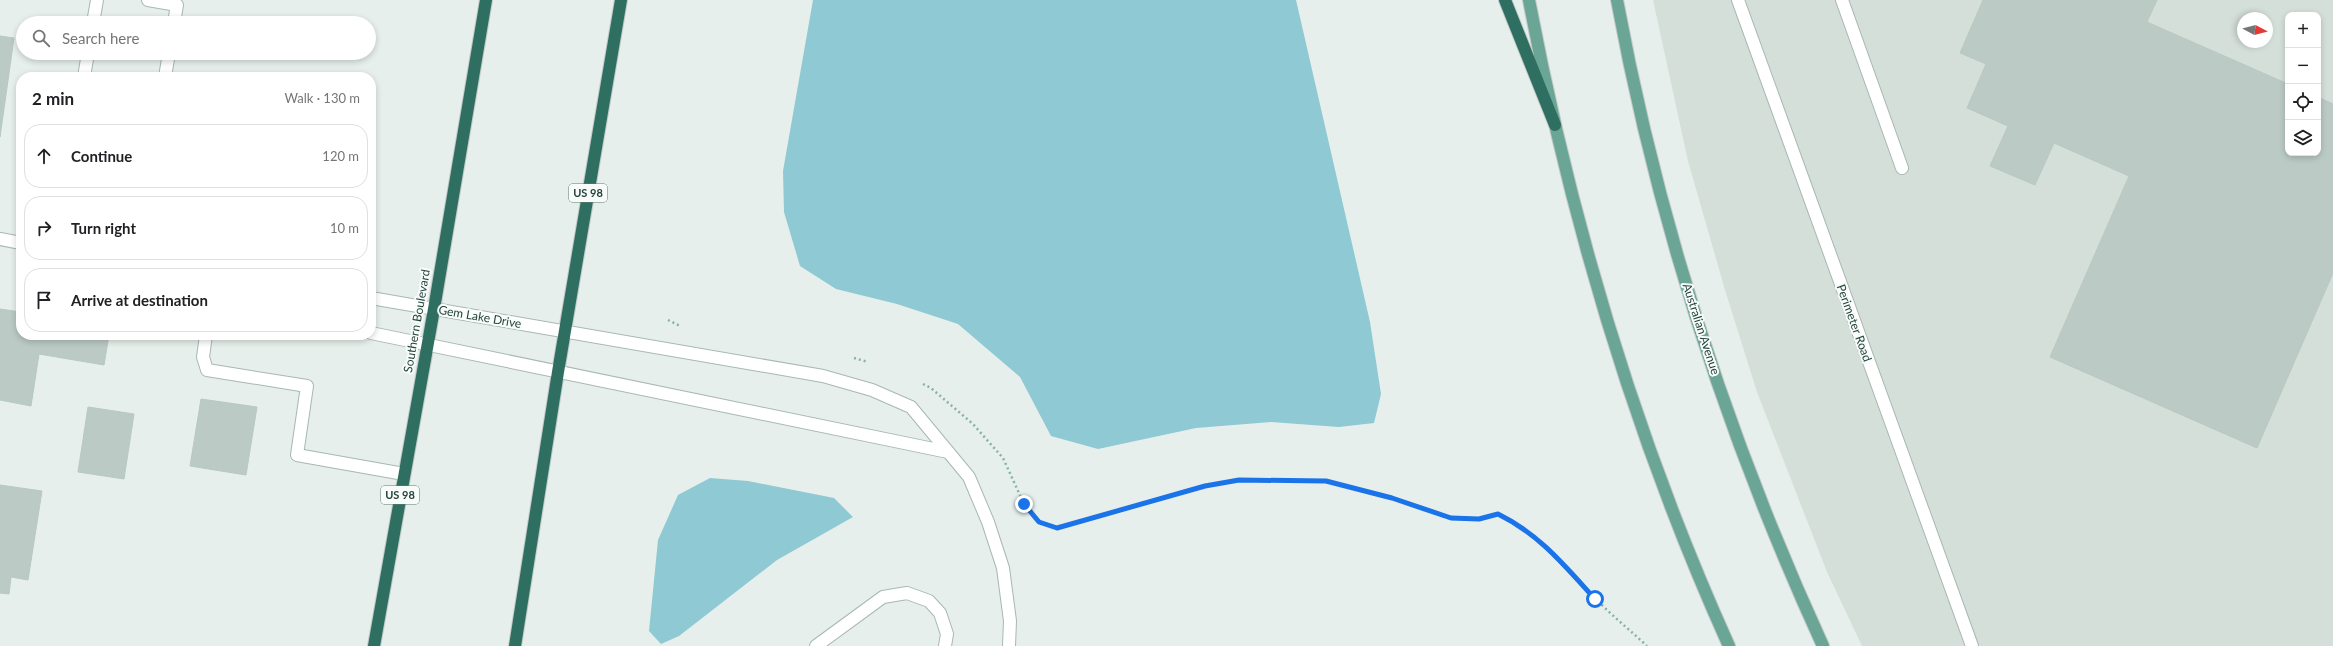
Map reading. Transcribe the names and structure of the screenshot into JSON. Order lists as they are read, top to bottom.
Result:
{
  "streets": {
    "highway": ["US 98", "Southern Boulevard"],
    "main road": ["Australian Avenue"],
    "street": ["Gem Lake Drive", "Perimeter Road"]
  },
  "crossings": [
    ["US 98", "Gem Lake Drive"],
    ["Gem Lake Drive", "Southern Boulevard"]
  ],
  "north": "right",
  "page": {
    "map_buttons": ["+", "−"],
    "search": "Search here",
    "heading": ["2 min", "Walk · 130 m"],
    "list": [
      ["Continue", "120 m"],
      ["Turn right", "10 m"],
      "Arrive at destination"
    ]
  }
}
